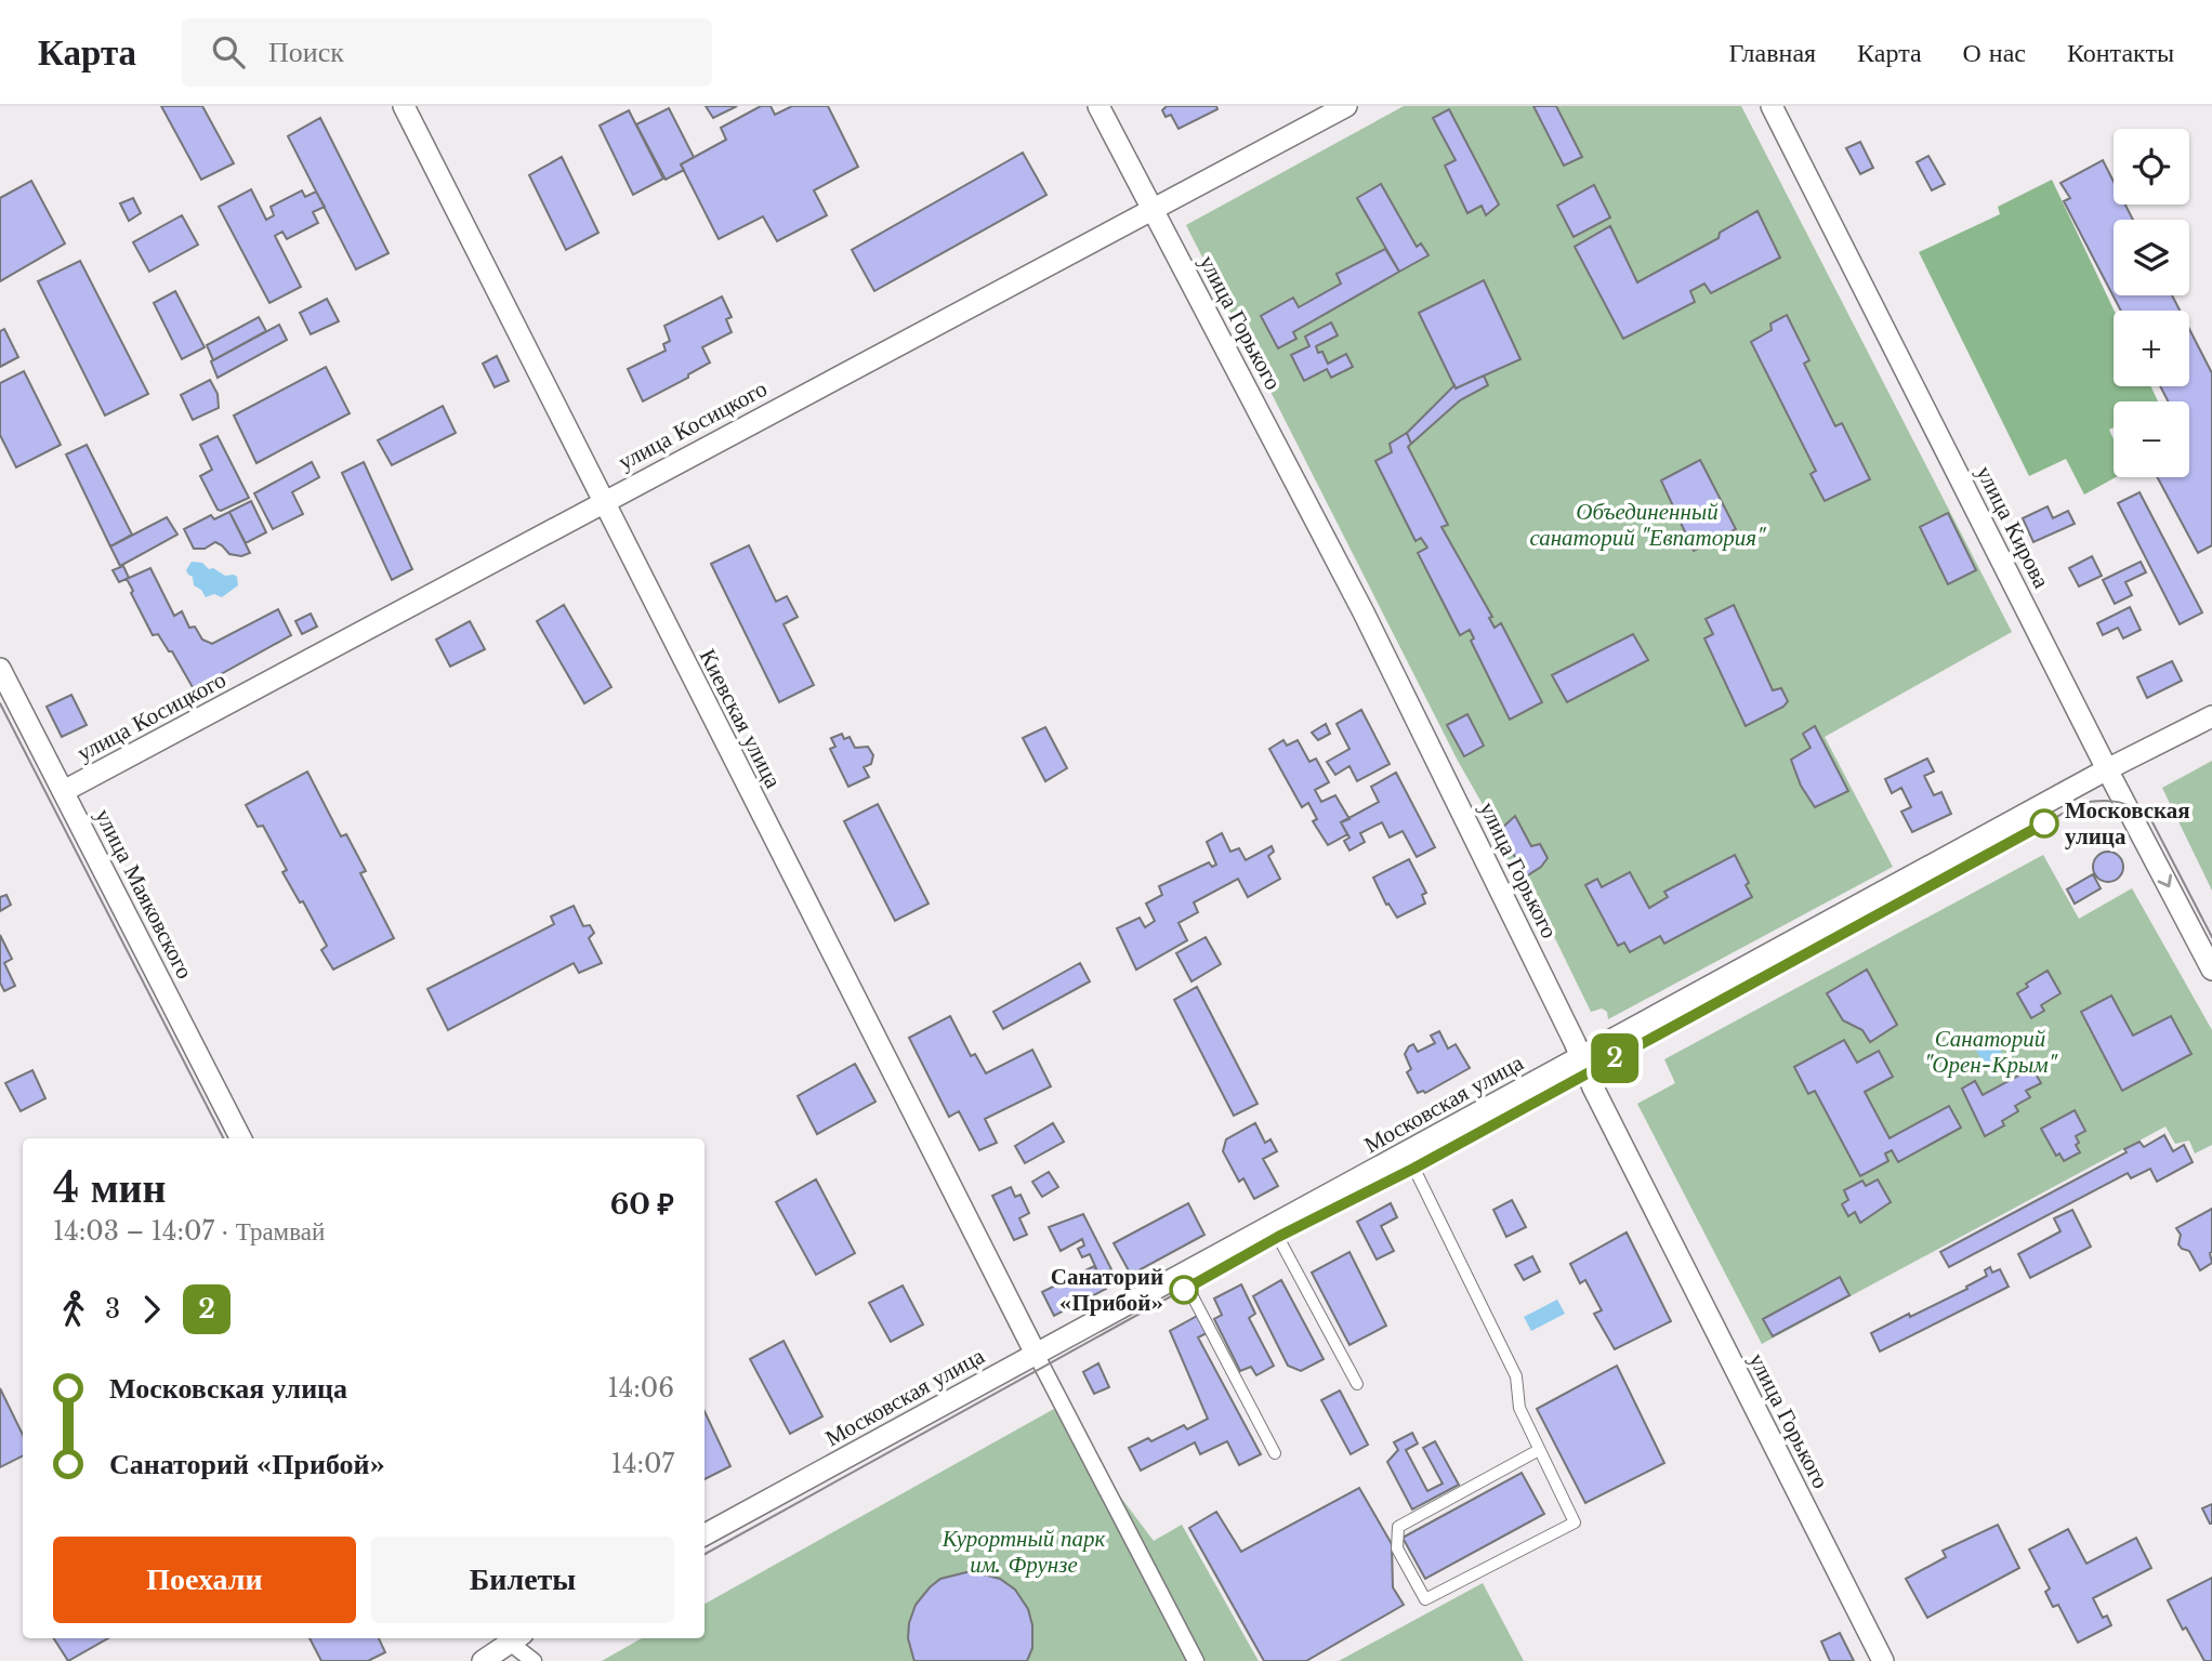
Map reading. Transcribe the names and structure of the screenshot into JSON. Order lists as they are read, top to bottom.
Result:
{
  "streets": {
    "street": [
      "улица Горького",
      "улица Косицкого",
      "улица Кирова",
      "Киевская улица",
      "улица Маяковского",
      "Московская улица"
    ]
  },
  "crossings": [
    ["улица Горького", "улица Косицкого"],
    ["улица Горького", "Московская улица"],
    ["улица Косицкого", "Киевская улица"],
    ["улица Косицкого", "улица Маяковского"],
    ["улица Кирова", "Московская улица"],
    ["Киевская улица", "Московская улица"]
  ],
  "parks": ["Объединенный санаторий \"Евпатория\"", "Санаторий \"Орен-Крым\"", "Курортный парк им. Фрунзе"],
  "places": ["Московская улица", "Санаторий «Прибой»"],
  "lines": ["tram line 2"],
  "page": {
    "header": "Карта",
    "search": "Поиск",
    "nav": [
      "Главная",
      "Карта",
      "О нас",
      "Контакты"
    ],
    "on_map": "2",
    "map_buttons": ["+", "−"],
    "heading": ["4 мин", "14:03 – 14:07 · Трамвай", "60 ₽"],
    "legs": ["3", "2"],
    "list": [
      {
        "name": "Московская улица",
        "value": "14:06"
      },
      {
        "name": "Санаторий «Прибой»",
        "value": "14:07"
      }
    ],
    "buttons": ["Поехали", "Билеты"]
  }
}
